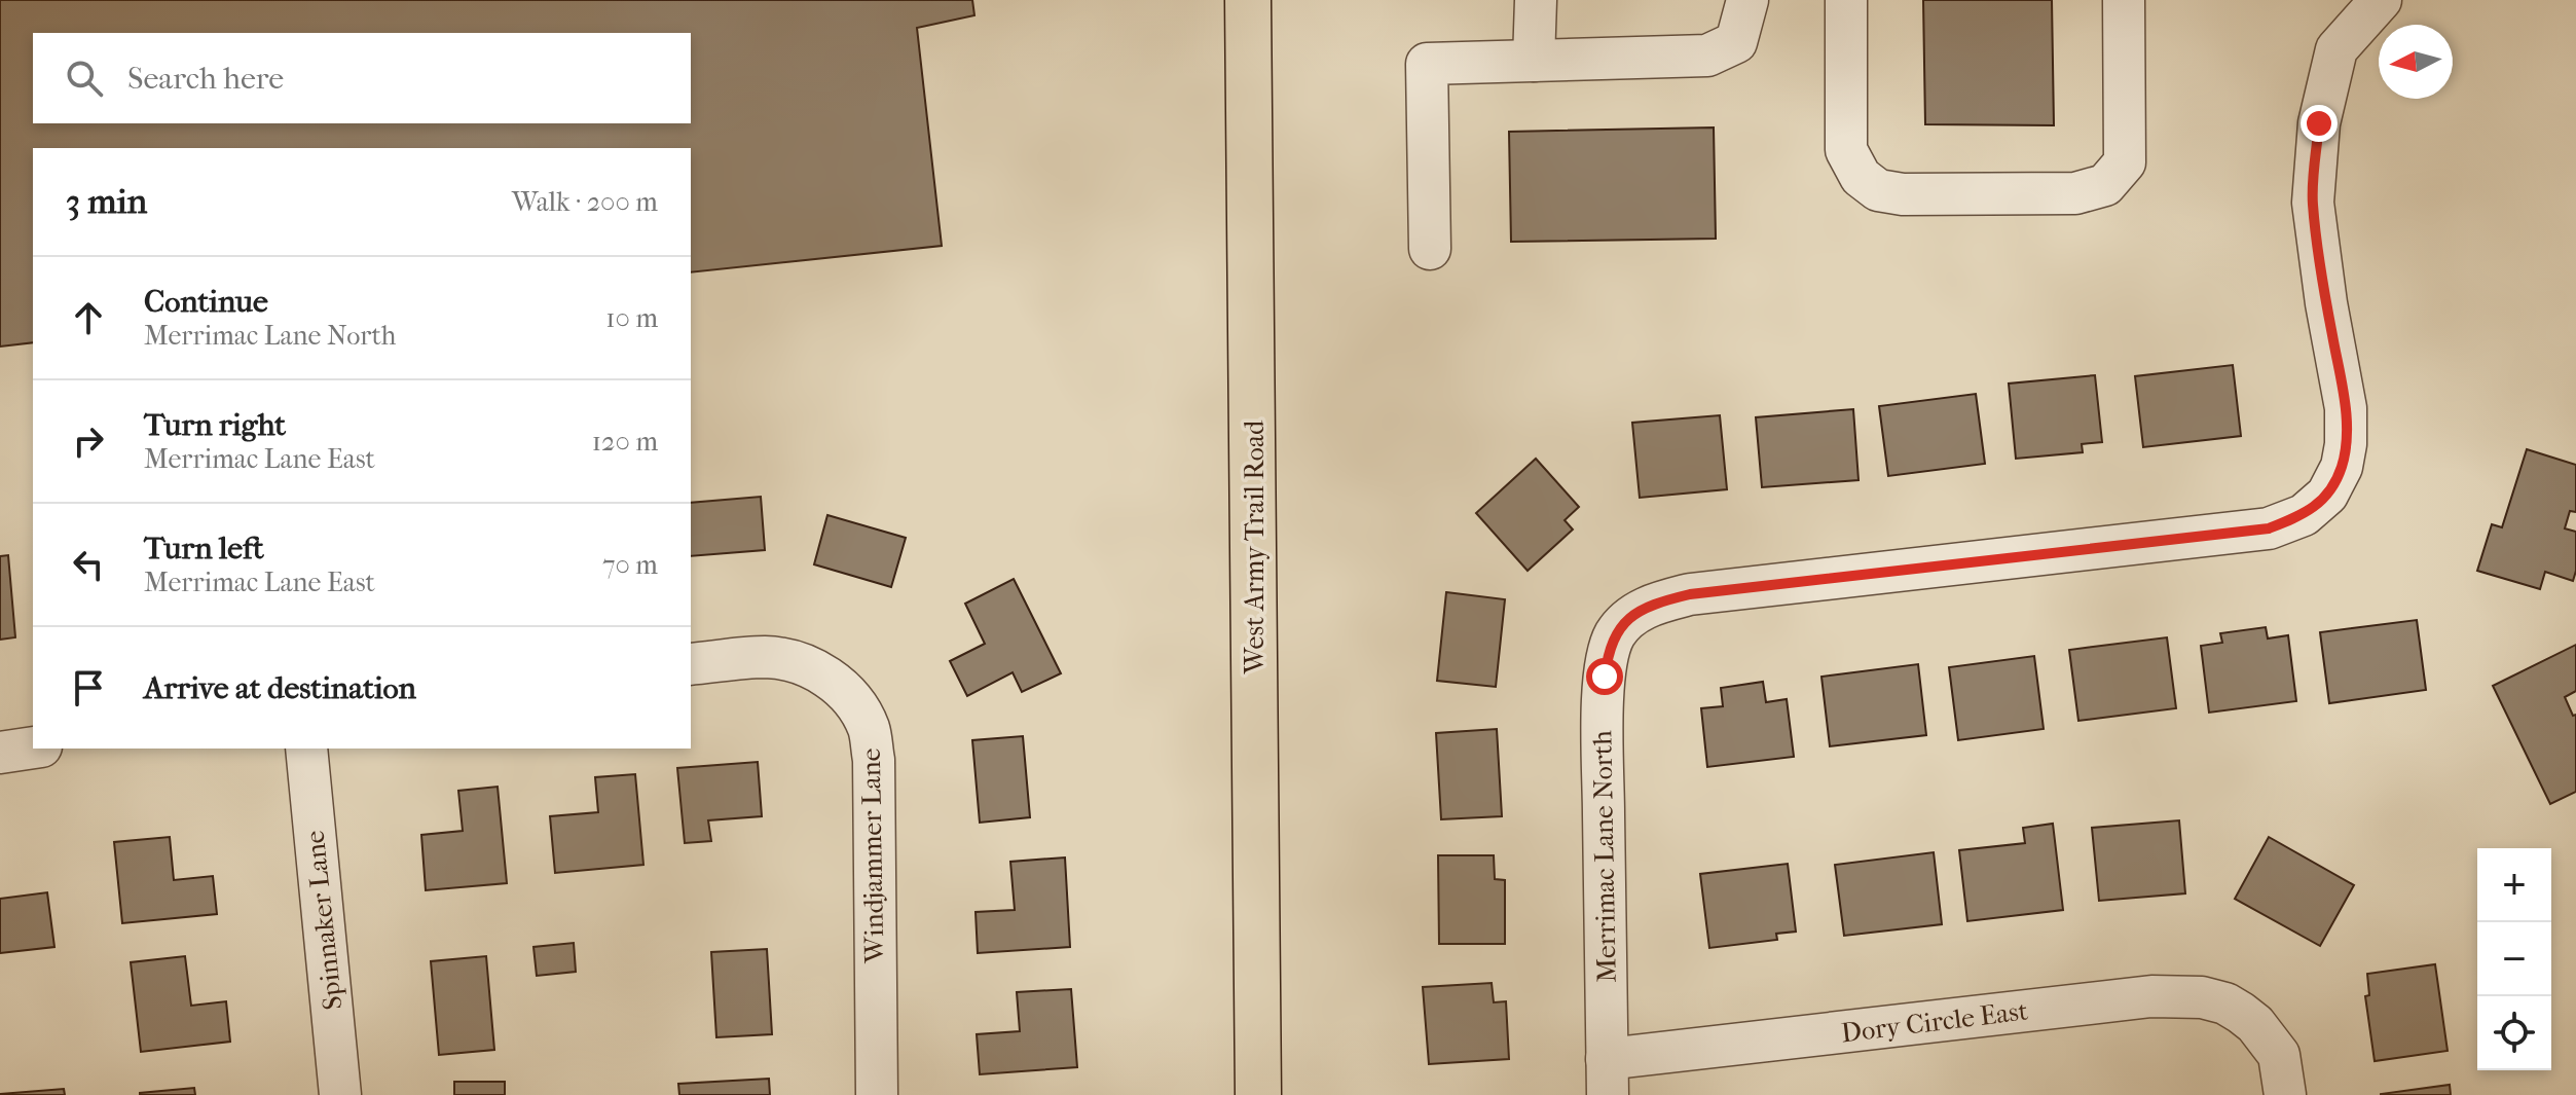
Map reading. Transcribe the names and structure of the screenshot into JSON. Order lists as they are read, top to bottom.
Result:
{
  "streets": {
    "main road": ["West Army Trail Road"],
    "street": [
      "Windjammer Lane",
      "Merrimac Lane North",
      "Spinnaker Lane",
      "Dory Circle East"
    ]
  },
  "crossings": [
    ["Merrimac Lane North", "Dory Circle East"]
  ],
  "north": "left",
  "page": {
    "search": "Search here",
    "heading": ["3 min", "Walk · 200 m"],
    "list": [
      ["Continue", "Merrimac Lane North", "10 m"],
      ["Turn right", "Merrimac Lane East", "120 m"],
      ["Turn left", "Merrimac Lane East", "70 m"],
      "Arrive at destination"
    ],
    "map_buttons": ["+", "−"]
  }
}
